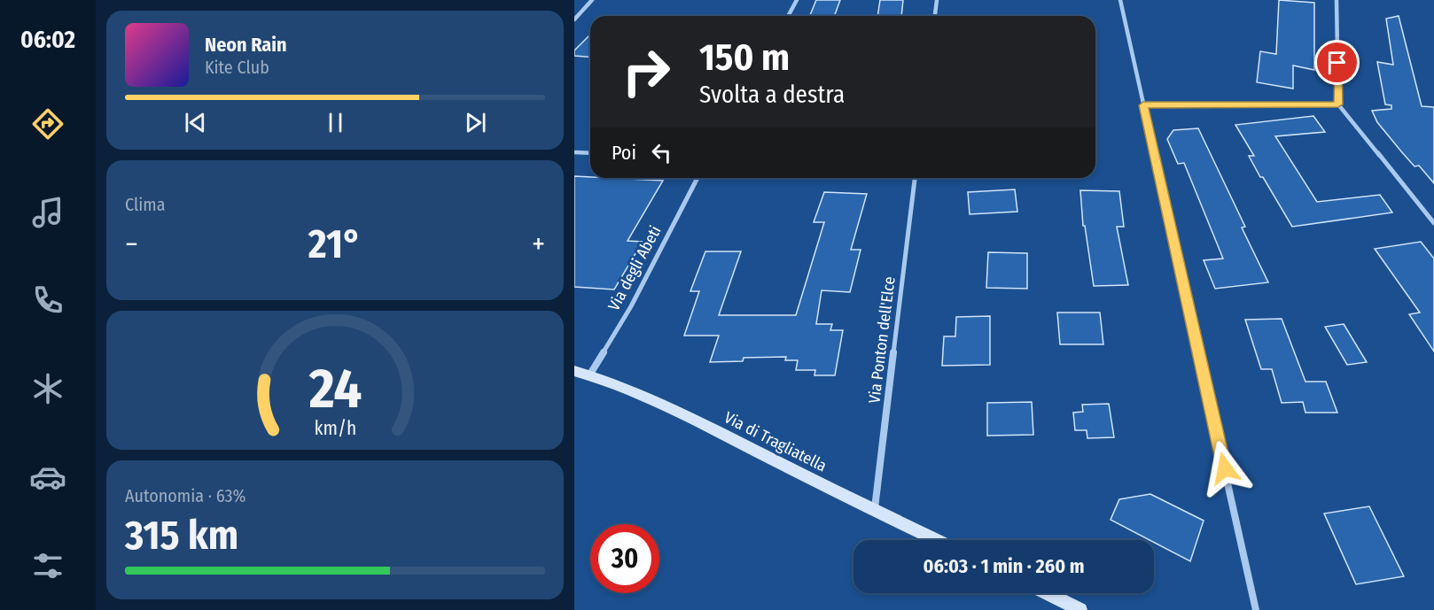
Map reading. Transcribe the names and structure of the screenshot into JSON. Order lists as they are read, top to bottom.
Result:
{
  "streets": {
    "street": ["Via degli Abeti", "Via Ponton dell'Elce", "Via di Tragliatella"]
  },
  "crossings": [
    ["Via degli Abeti", "Via di Tragliatella"],
    ["Via Ponton dell'Elce", "Via di Tragliatella"]
  ],
  "page": {
    "tabs": "06:02",
    "turn": ["150 m", "Svolta a destra"],
    "song": ["Neon Rain", "Kite Club"],
    "then": "Poi",
    "tile": [
      "Clima",
      ["Autonomia · 63%", "315 km"]
    ],
    "heat": ["−", "21°", "+"],
    "limit": "30",
    "trip": "06:03 · 1 min · 260 m",
    "gauge": ["24", "km/h"]
  }
}
